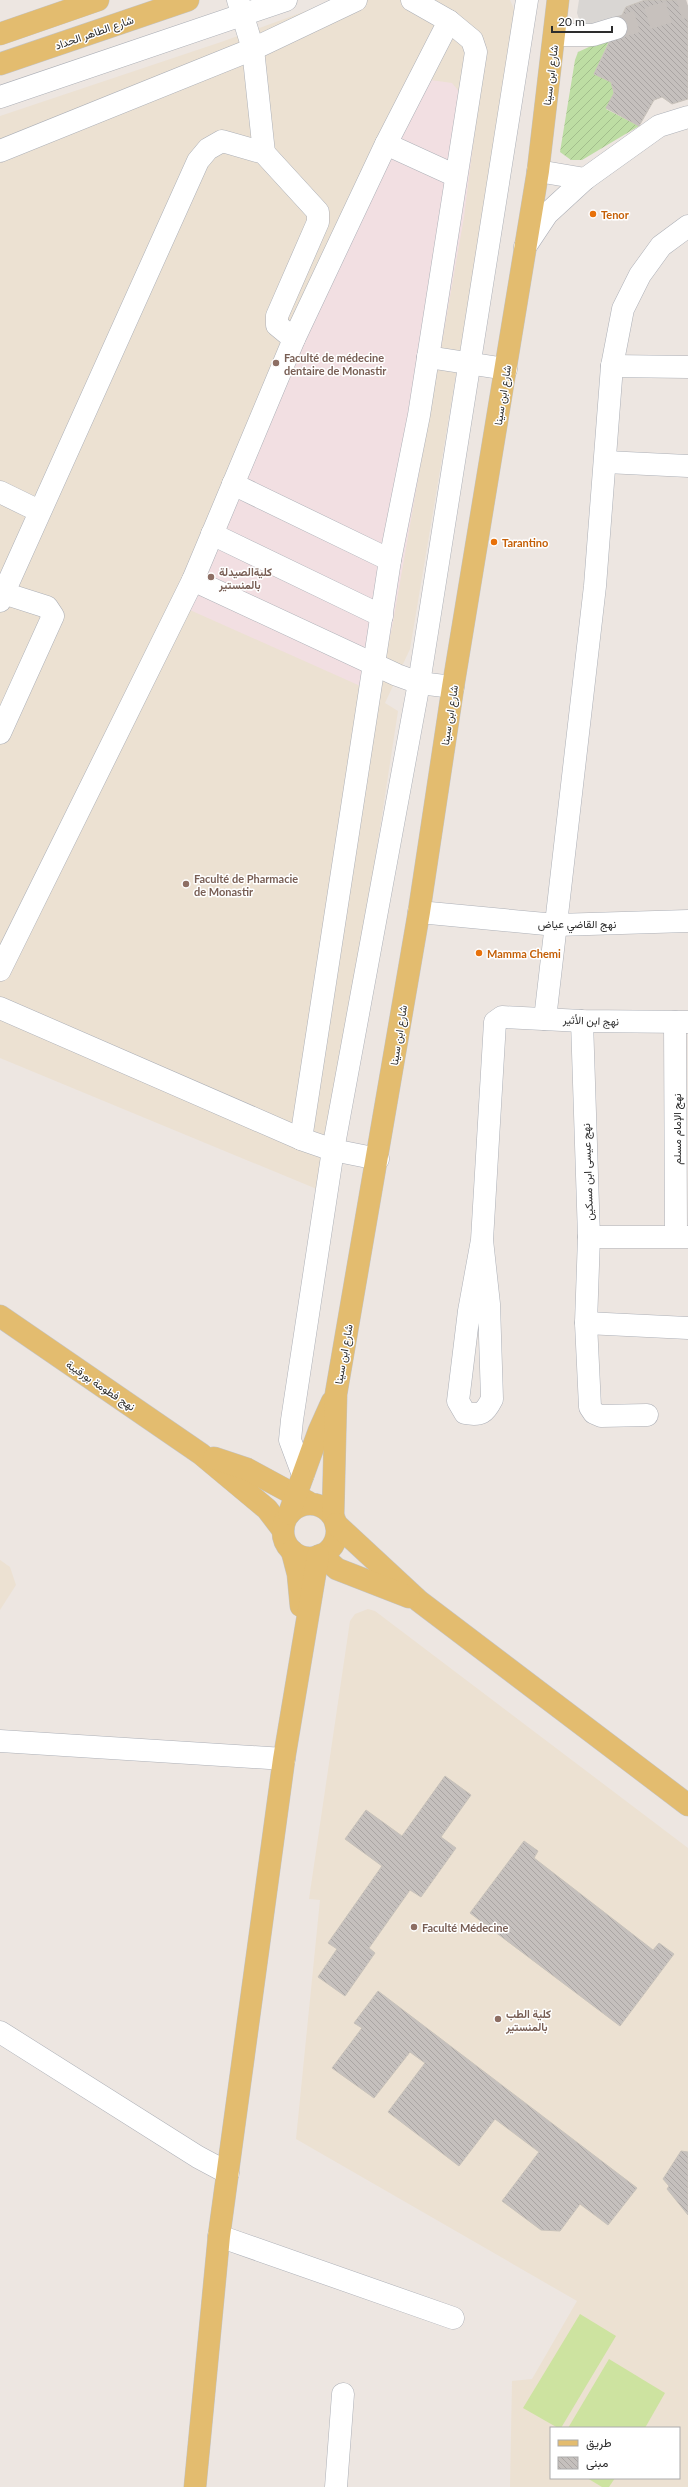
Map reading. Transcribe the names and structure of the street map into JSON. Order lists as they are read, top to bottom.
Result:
{
  "streets": {
    "main road": ["شارع الطاهر الحداد", "شارع ابن سينا", "نهج فطومة بورقيبة"],
    "street": [
      "نهج القاضي عياض",
      "نهج ابن الأثير",
      "نهج الإمام مسلم",
      "نهج عيسى ابن مسكين"
    ]
  },
  "crossings": [
    ["شارع ابن سينا", "نهج القاضي عياض"],
    ["نهج ابن الأثير", "نهج الإمام مسلم"],
    ["نهج ابن الأثير", "نهج عيسى ابن مسكين"]
  ],
  "places": [
    "Tenor",
    "Faculté de médecine dentaire de Monastir",
    "Tarantino",
    "كليةالصيدلة بالمنستير",
    "Faculté de Pharmacie de Monastir",
    "Mamma Chemi",
    "Faculté Médecine",
    "كلية الطب بالمنستير"
  ],
  "legend": ["طريق", "مبنى"],
  "scale_bar": "20 m"
}
